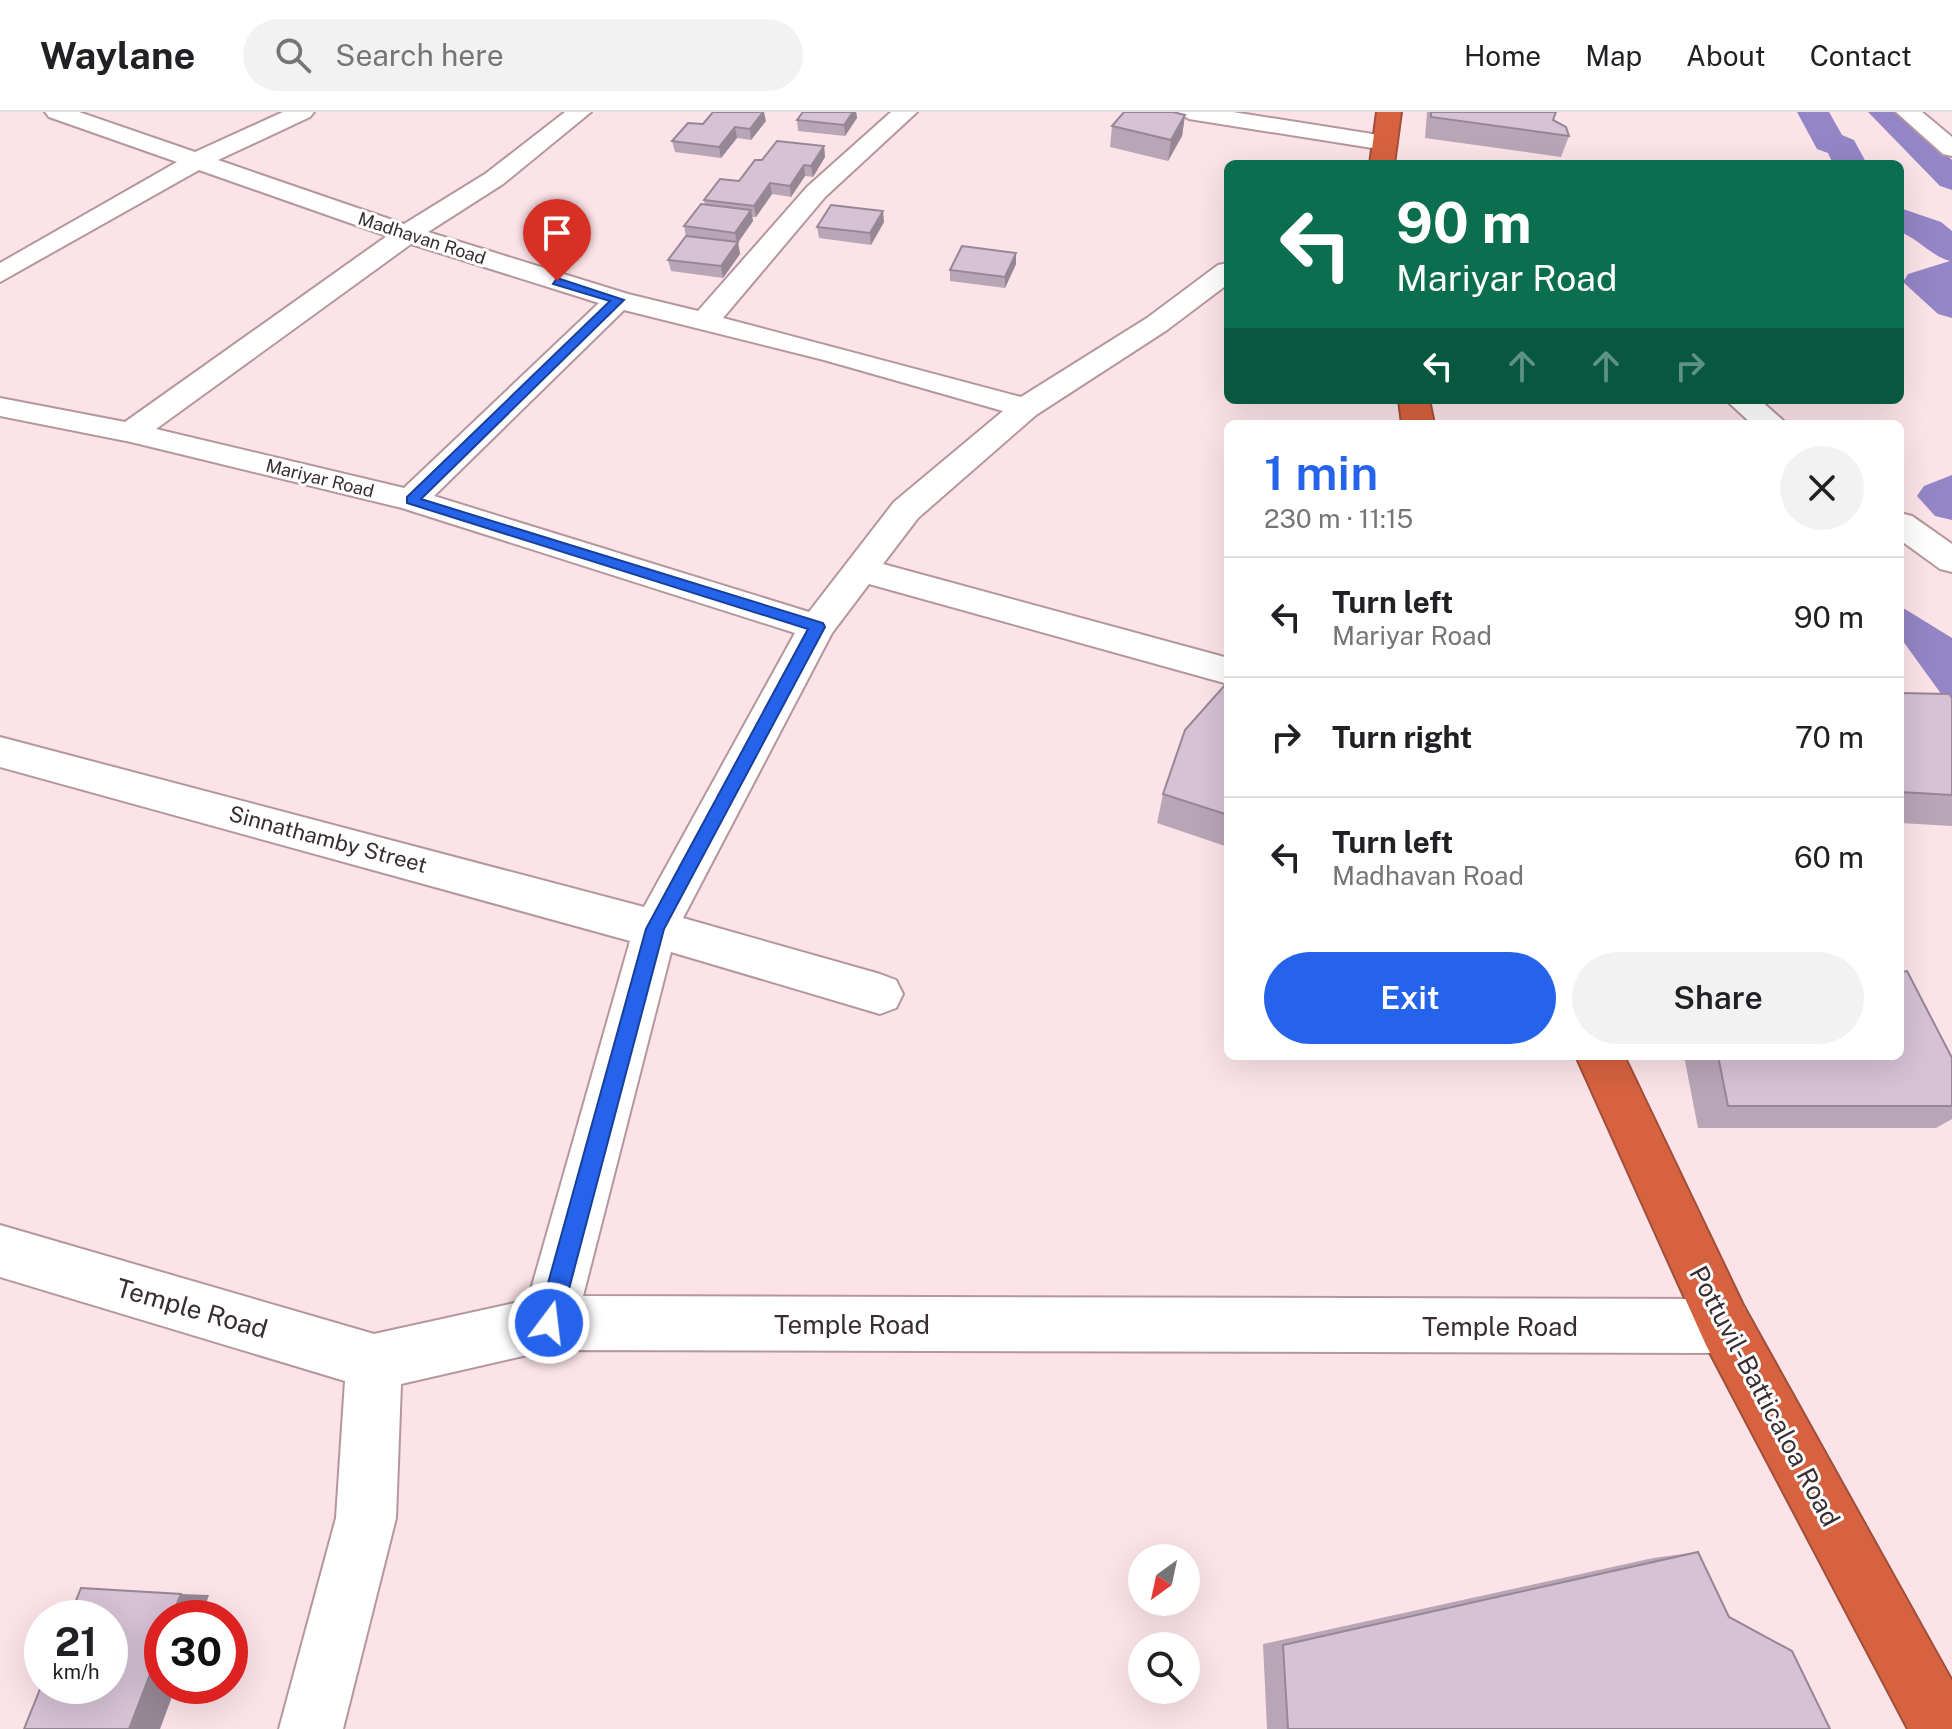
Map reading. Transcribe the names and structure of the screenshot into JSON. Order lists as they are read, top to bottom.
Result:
{
  "streets": {
    "highway": ["Pottuvil-Batticaloa Road"],
    "street": [
      "Madhavan Road",
      "Mariyar Road",
      "Sinnathamby Street",
      "Temple Road"
    ]
  },
  "crossings": [
    ["Temple Road", "Pottuvil-Batticaloa Road"]
  ],
  "north": "bottom left",
  "page": {
    "header": "Waylane",
    "search": "Search here",
    "nav": [
      "Home",
      "Map",
      "About",
      "Contact"
    ],
    "turn": ["90 m", "Mariyar Road"],
    "heading": ["1 min", "230 m · 11:15"],
    "list": [
      {
        "name": "Turn left",
        "note": "Mariyar Road",
        "value": "90 m"
      },
      {
        "name": "Turn right",
        "value": "70 m"
      },
      {
        "name": "Turn left",
        "note": "Madhavan Road",
        "value": "60 m"
      }
    ],
    "buttons": ["Exit", "Share"],
    "speed": "21 km/h",
    "limit": "30"
  }
}
